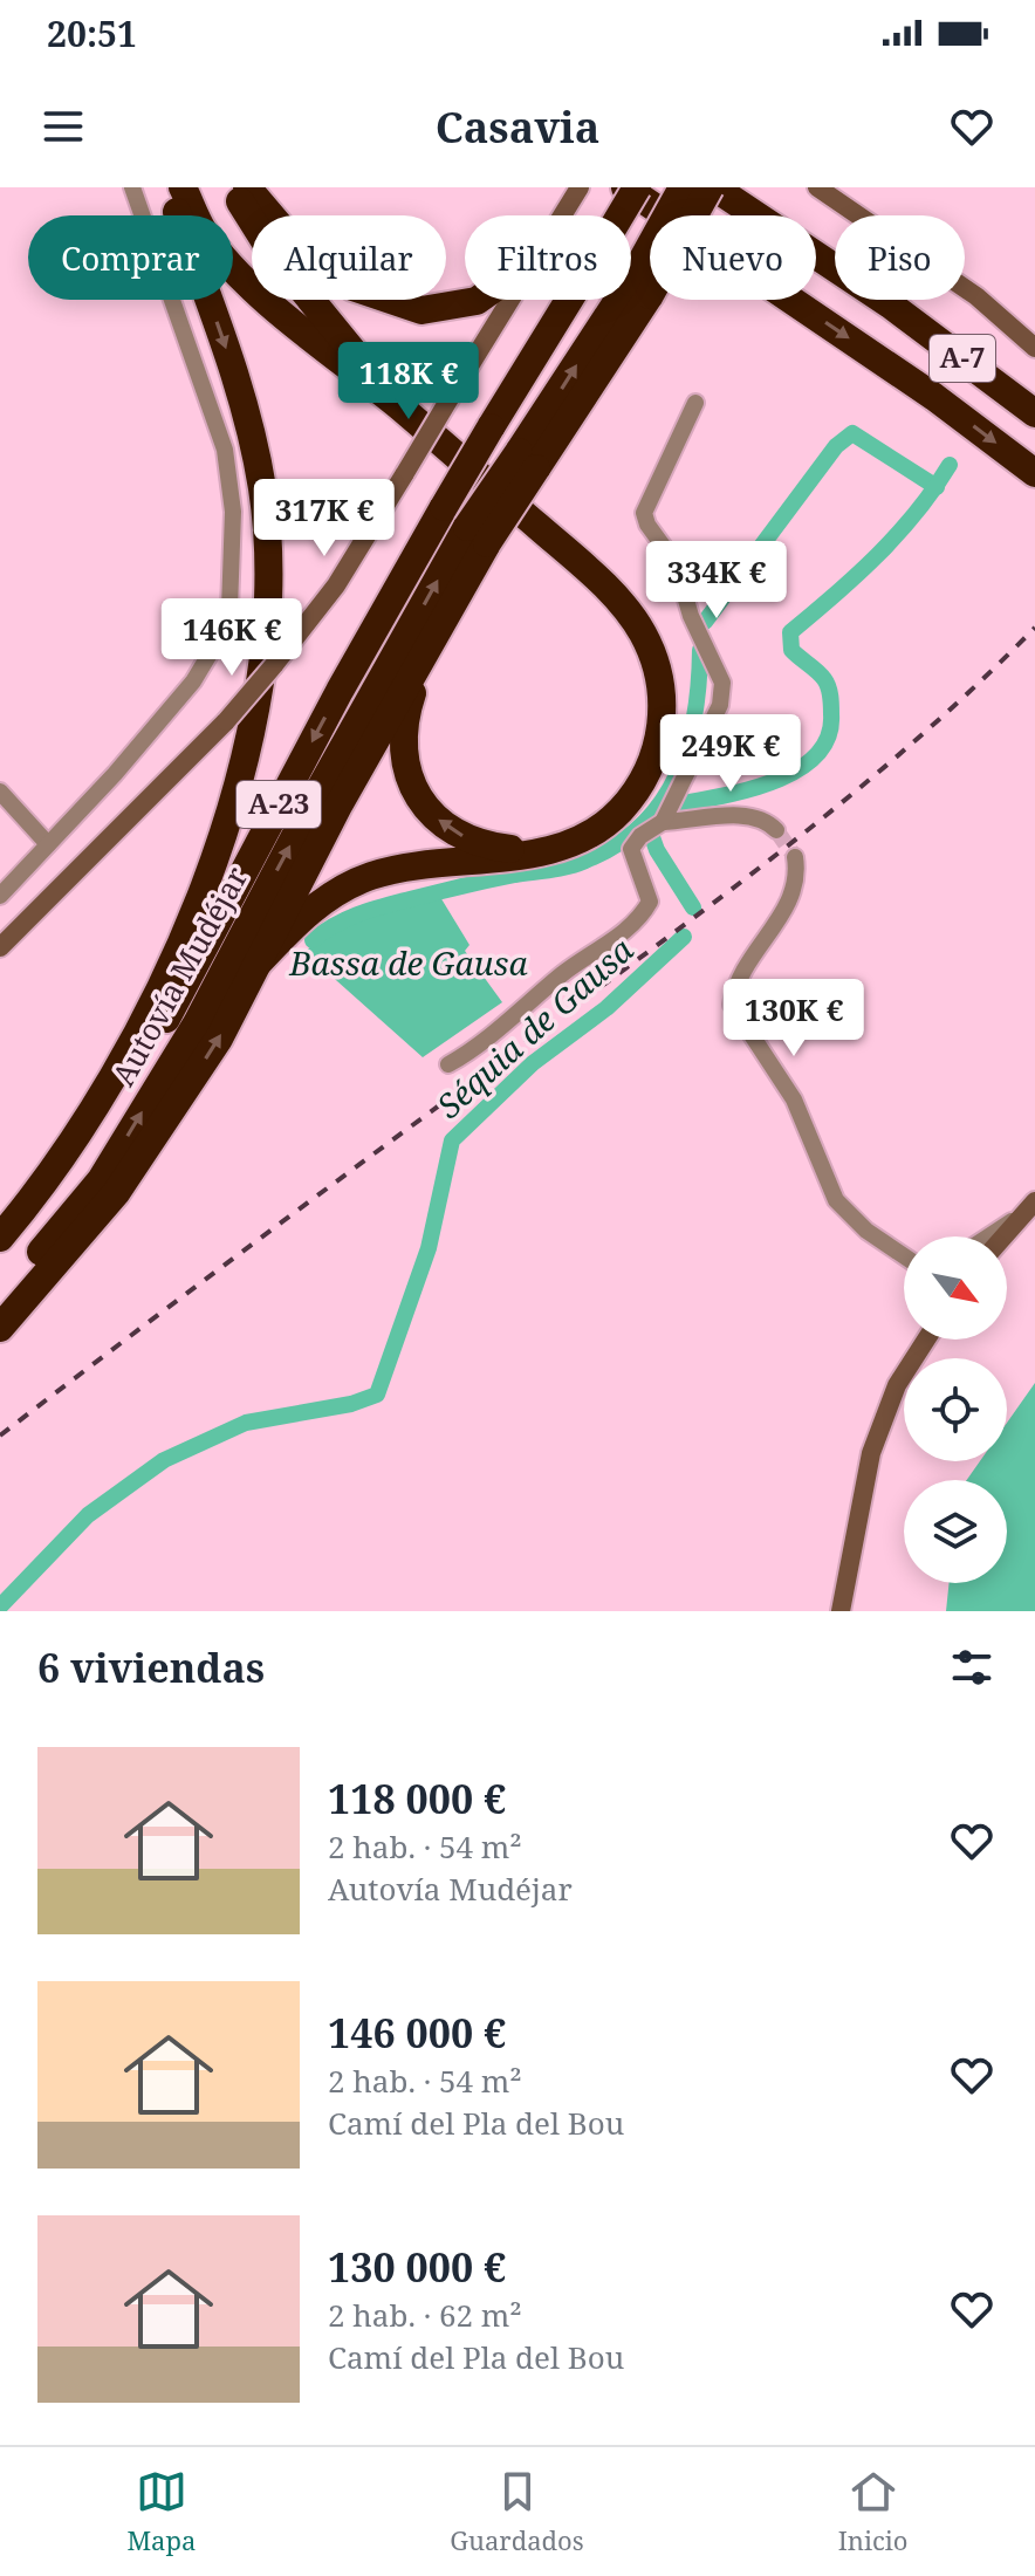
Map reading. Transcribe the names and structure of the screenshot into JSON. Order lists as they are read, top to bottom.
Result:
{
  "streets": {
    "highway": ["A-7", "A-23", "Autovía Mudéjar"]
  },
  "water": ["Bassa de Gausa", "Séquia de Gausa"],
  "north": "bottom right",
  "page": {
    "status": "20:51",
    "header": "Casavia",
    "chip": [
      "Comprar",
      "Alquilar",
      "Filtros",
      "Nuevo",
      "Piso"
    ],
    "price": [
      "118K €",
      "317K €",
      "334K €",
      "146K €",
      "249K €",
      "130K €"
    ],
    "heading": "6 viviendas",
    "list": [
      {
        "name": "118 000 €",
        "note": "2 hab. · 54 m² · Autovía Mudéjar"
      },
      {
        "name": "146 000 €",
        "note": "2 hab. · 54 m² · Camí del Pla del Bou"
      },
      {
        "name": "130 000 €",
        "note": "2 hab. · 62 m² · Camí del Pla del Bou"
      }
    ],
    "tabs": ["Mapa", "Guardados", "Inicio"]
  }
}
